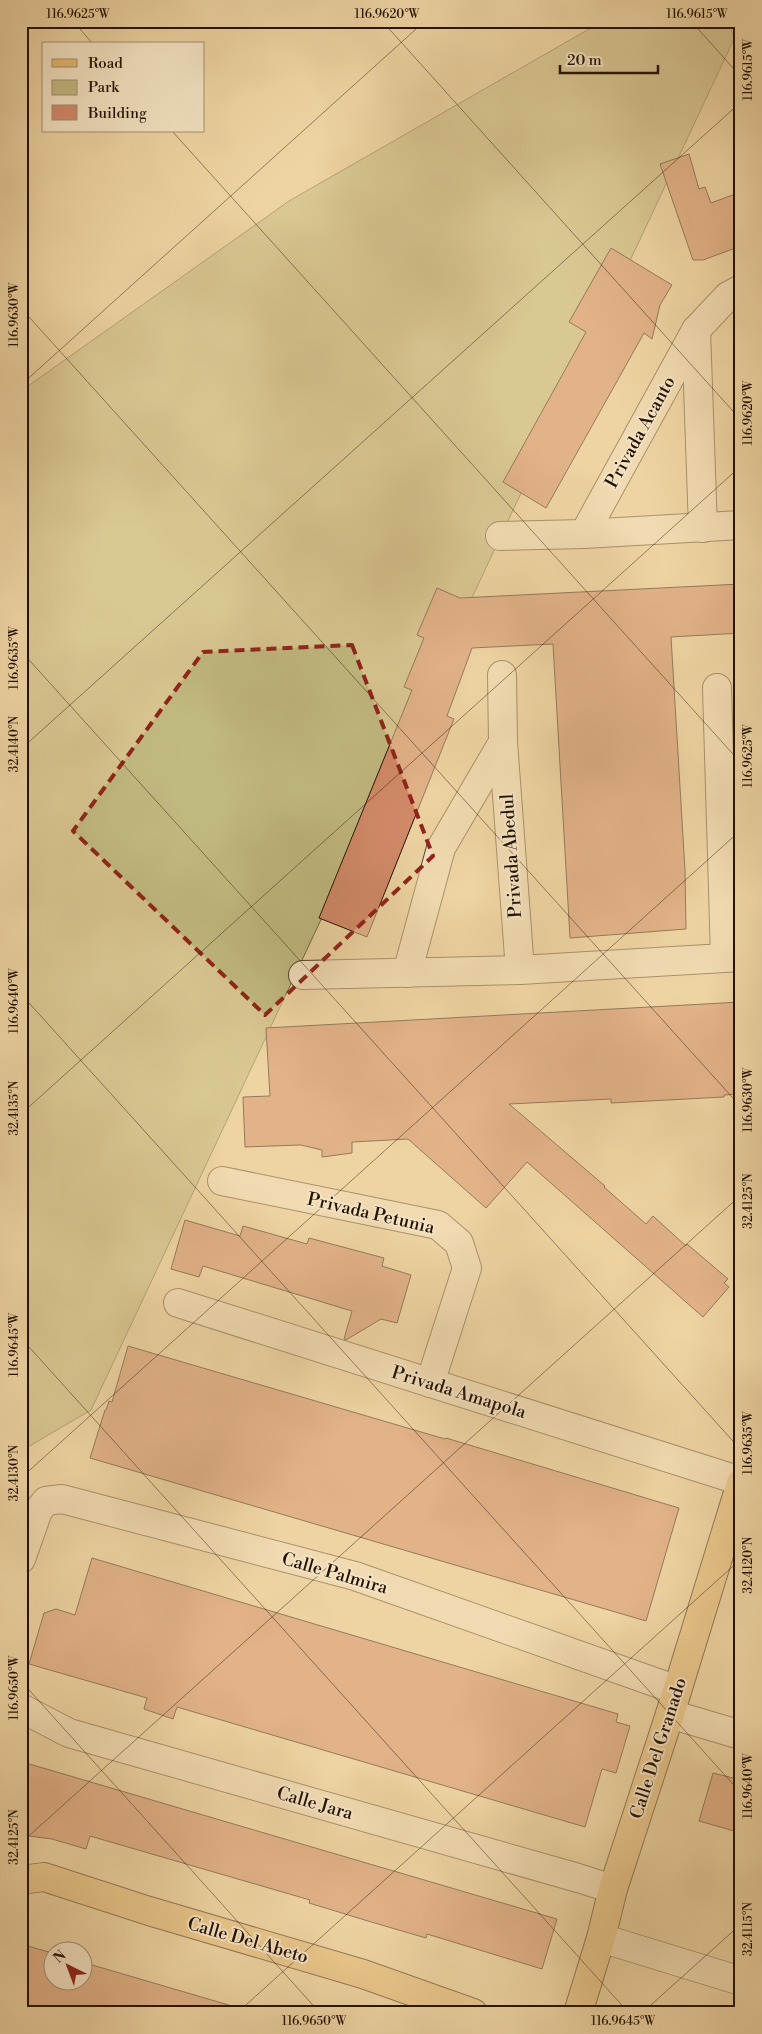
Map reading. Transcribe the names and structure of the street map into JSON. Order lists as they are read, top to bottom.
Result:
{
  "streets": {
    "main road": ["Calle Del Granado", "Calle Del Abeto"],
    "street": [
      "Privada Acanto",
      "Privada Abedul",
      "Privada Petunia",
      "Privada Amapola",
      "Calle Palmira",
      "Calle Jara"
    ]
  },
  "crossings": [
    ["Privada Petunia", "Privada Amapola"],
    ["Privada Amapola", "Calle Del Granado"],
    ["Calle Palmira", "Calle Del Granado"],
    ["Calle Del Granado", "Calle Jara"]
  ],
  "legend": ["Road", "Park", "Building"],
  "scale_bar": "20 m",
  "north": "top left",
  "coordinates": [
    "116.9625°W",
    "116.9620°W",
    "116.9615°W",
    "116.9630°W",
    "116.9635°W",
    "32.4140°N",
    "116.9640°W",
    "32.4135°N",
    "32.4125°N",
    "116.9645°W",
    "32.4130°N",
    "32.4120°N",
    "116.9650°W",
    "32.4115°N"
  ]
}
